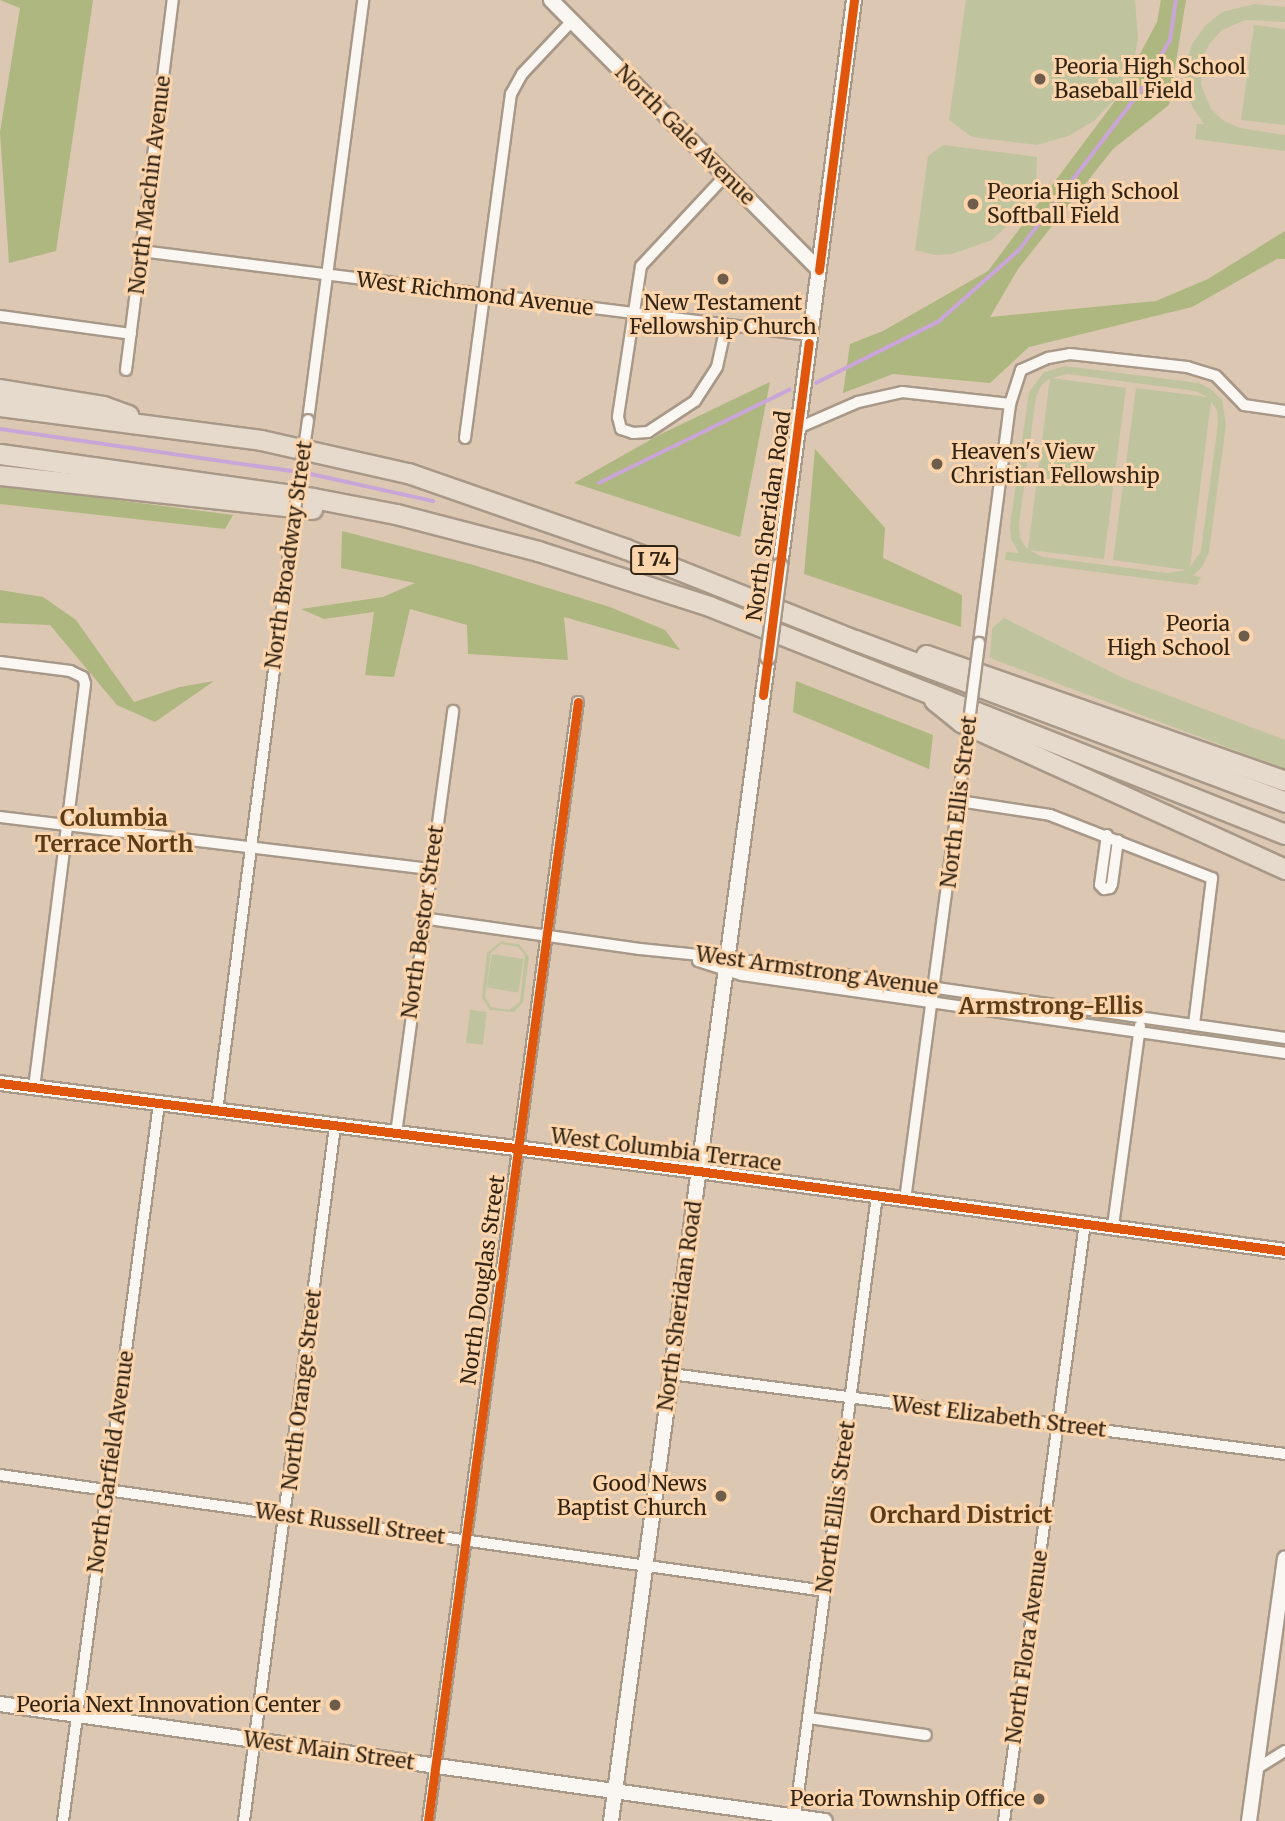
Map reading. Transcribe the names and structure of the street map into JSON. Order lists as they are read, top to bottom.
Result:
{
  "streets": {
    "highway": ["I 74"],
    "main road": [
      "North Gale Avenue",
      "North Sheridan Road",
      "West Columbia Terrace",
      "West Main Street"
    ],
    "street": [
      "North Machin Avenue",
      "West Richmond Avenue",
      "North Broadway Street",
      "North Ellis Street",
      "North Bestor Street",
      "West Armstrong Avenue",
      "North Douglas Street",
      "North Orange Street",
      "West Elizabeth Street",
      "North Garfield Avenue",
      "West Russell Street",
      "North Flora Avenue"
    ]
  },
  "crossings": [
    ["North Gale Avenue", "North Sheridan Road"],
    ["North Machin Avenue", "West Richmond Avenue"],
    ["West Richmond Avenue", "North Sheridan Road"],
    ["West Richmond Avenue", "North Broadway Street"],
    ["North Sheridan Road", "West Armstrong Avenue"],
    ["North Sheridan Road", "West Columbia Terrace"],
    ["North Sheridan Road", "West Elizabeth Street"],
    ["North Sheridan Road", "West Russell Street"],
    ["North Sheridan Road", "West Main Street"],
    ["North Broadway Street", "West Columbia Terrace"],
    ["North Ellis Street", "West Armstrong Avenue"],
    ["North Ellis Street", "West Columbia Terrace"],
    ["North Ellis Street", "West Elizabeth Street"],
    ["North Ellis Street", "West Russell Street"],
    ["North Ellis Street", "West Main Street"],
    ["North Bestor Street", "West Armstrong Avenue"],
    ["North Bestor Street", "West Columbia Terrace"],
    ["West Armstrong Avenue", "North Douglas Street"],
    ["West Columbia Terrace", "North Douglas Street"],
    ["West Columbia Terrace", "North Orange Street"],
    ["West Columbia Terrace", "North Garfield Avenue"],
    ["West Columbia Terrace", "North Flora Avenue"],
    ["North Douglas Street", "West Russell Street"],
    ["North Douglas Street", "West Main Street"],
    ["North Orange Street", "West Russell Street"],
    ["North Orange Street", "West Main Street"],
    ["West Elizabeth Street", "North Flora Avenue"],
    ["North Garfield Avenue", "West Russell Street"],
    ["North Garfield Avenue", "West Main Street"]
  ],
  "districts": ["Columbia Terrace North", "Armstrong-Ellis", "Orchard District"],
  "places": [
    "Peoria High School Baseball Field",
    "Peoria High School Softball Field",
    "New Testament Fellowship Church",
    "Heaven's View Christian Fellowship",
    "Peoria High School",
    "Good News Baptist Church",
    "Peoria Next Innovation Center",
    "Peoria Township Office"
  ]
}
